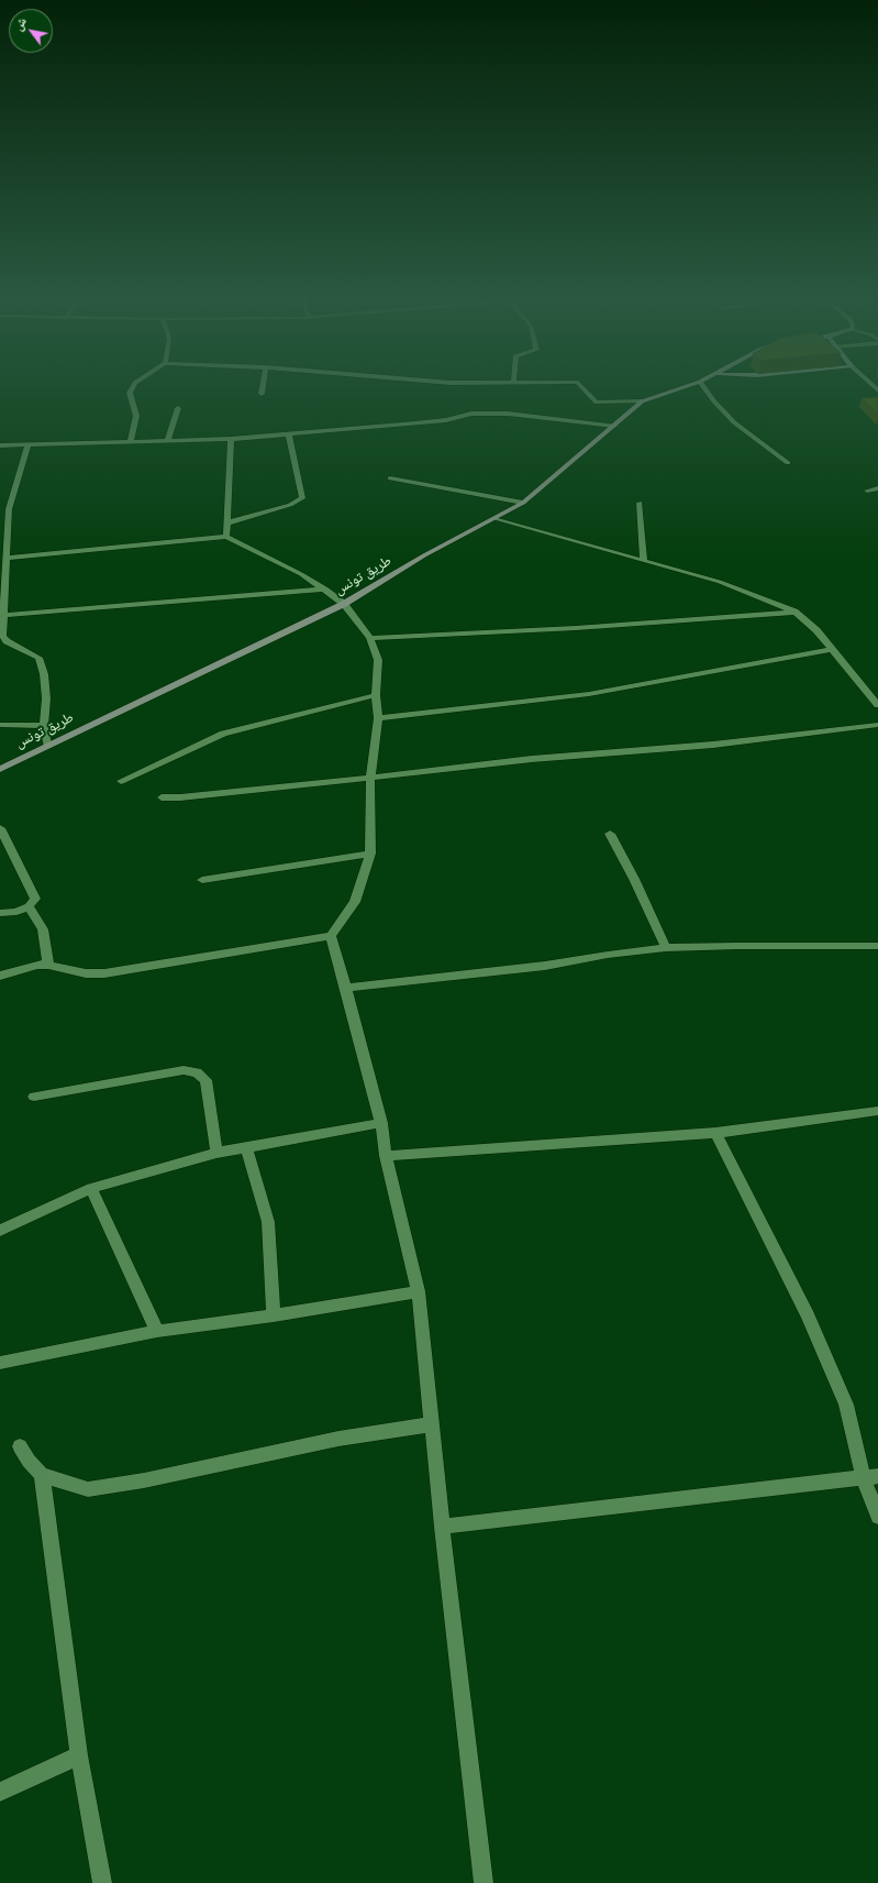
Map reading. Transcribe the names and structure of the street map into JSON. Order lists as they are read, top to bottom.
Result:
{
  "streets": {
    "main road": ["طريق تونس"]
  },
  "north": "top left"
}
